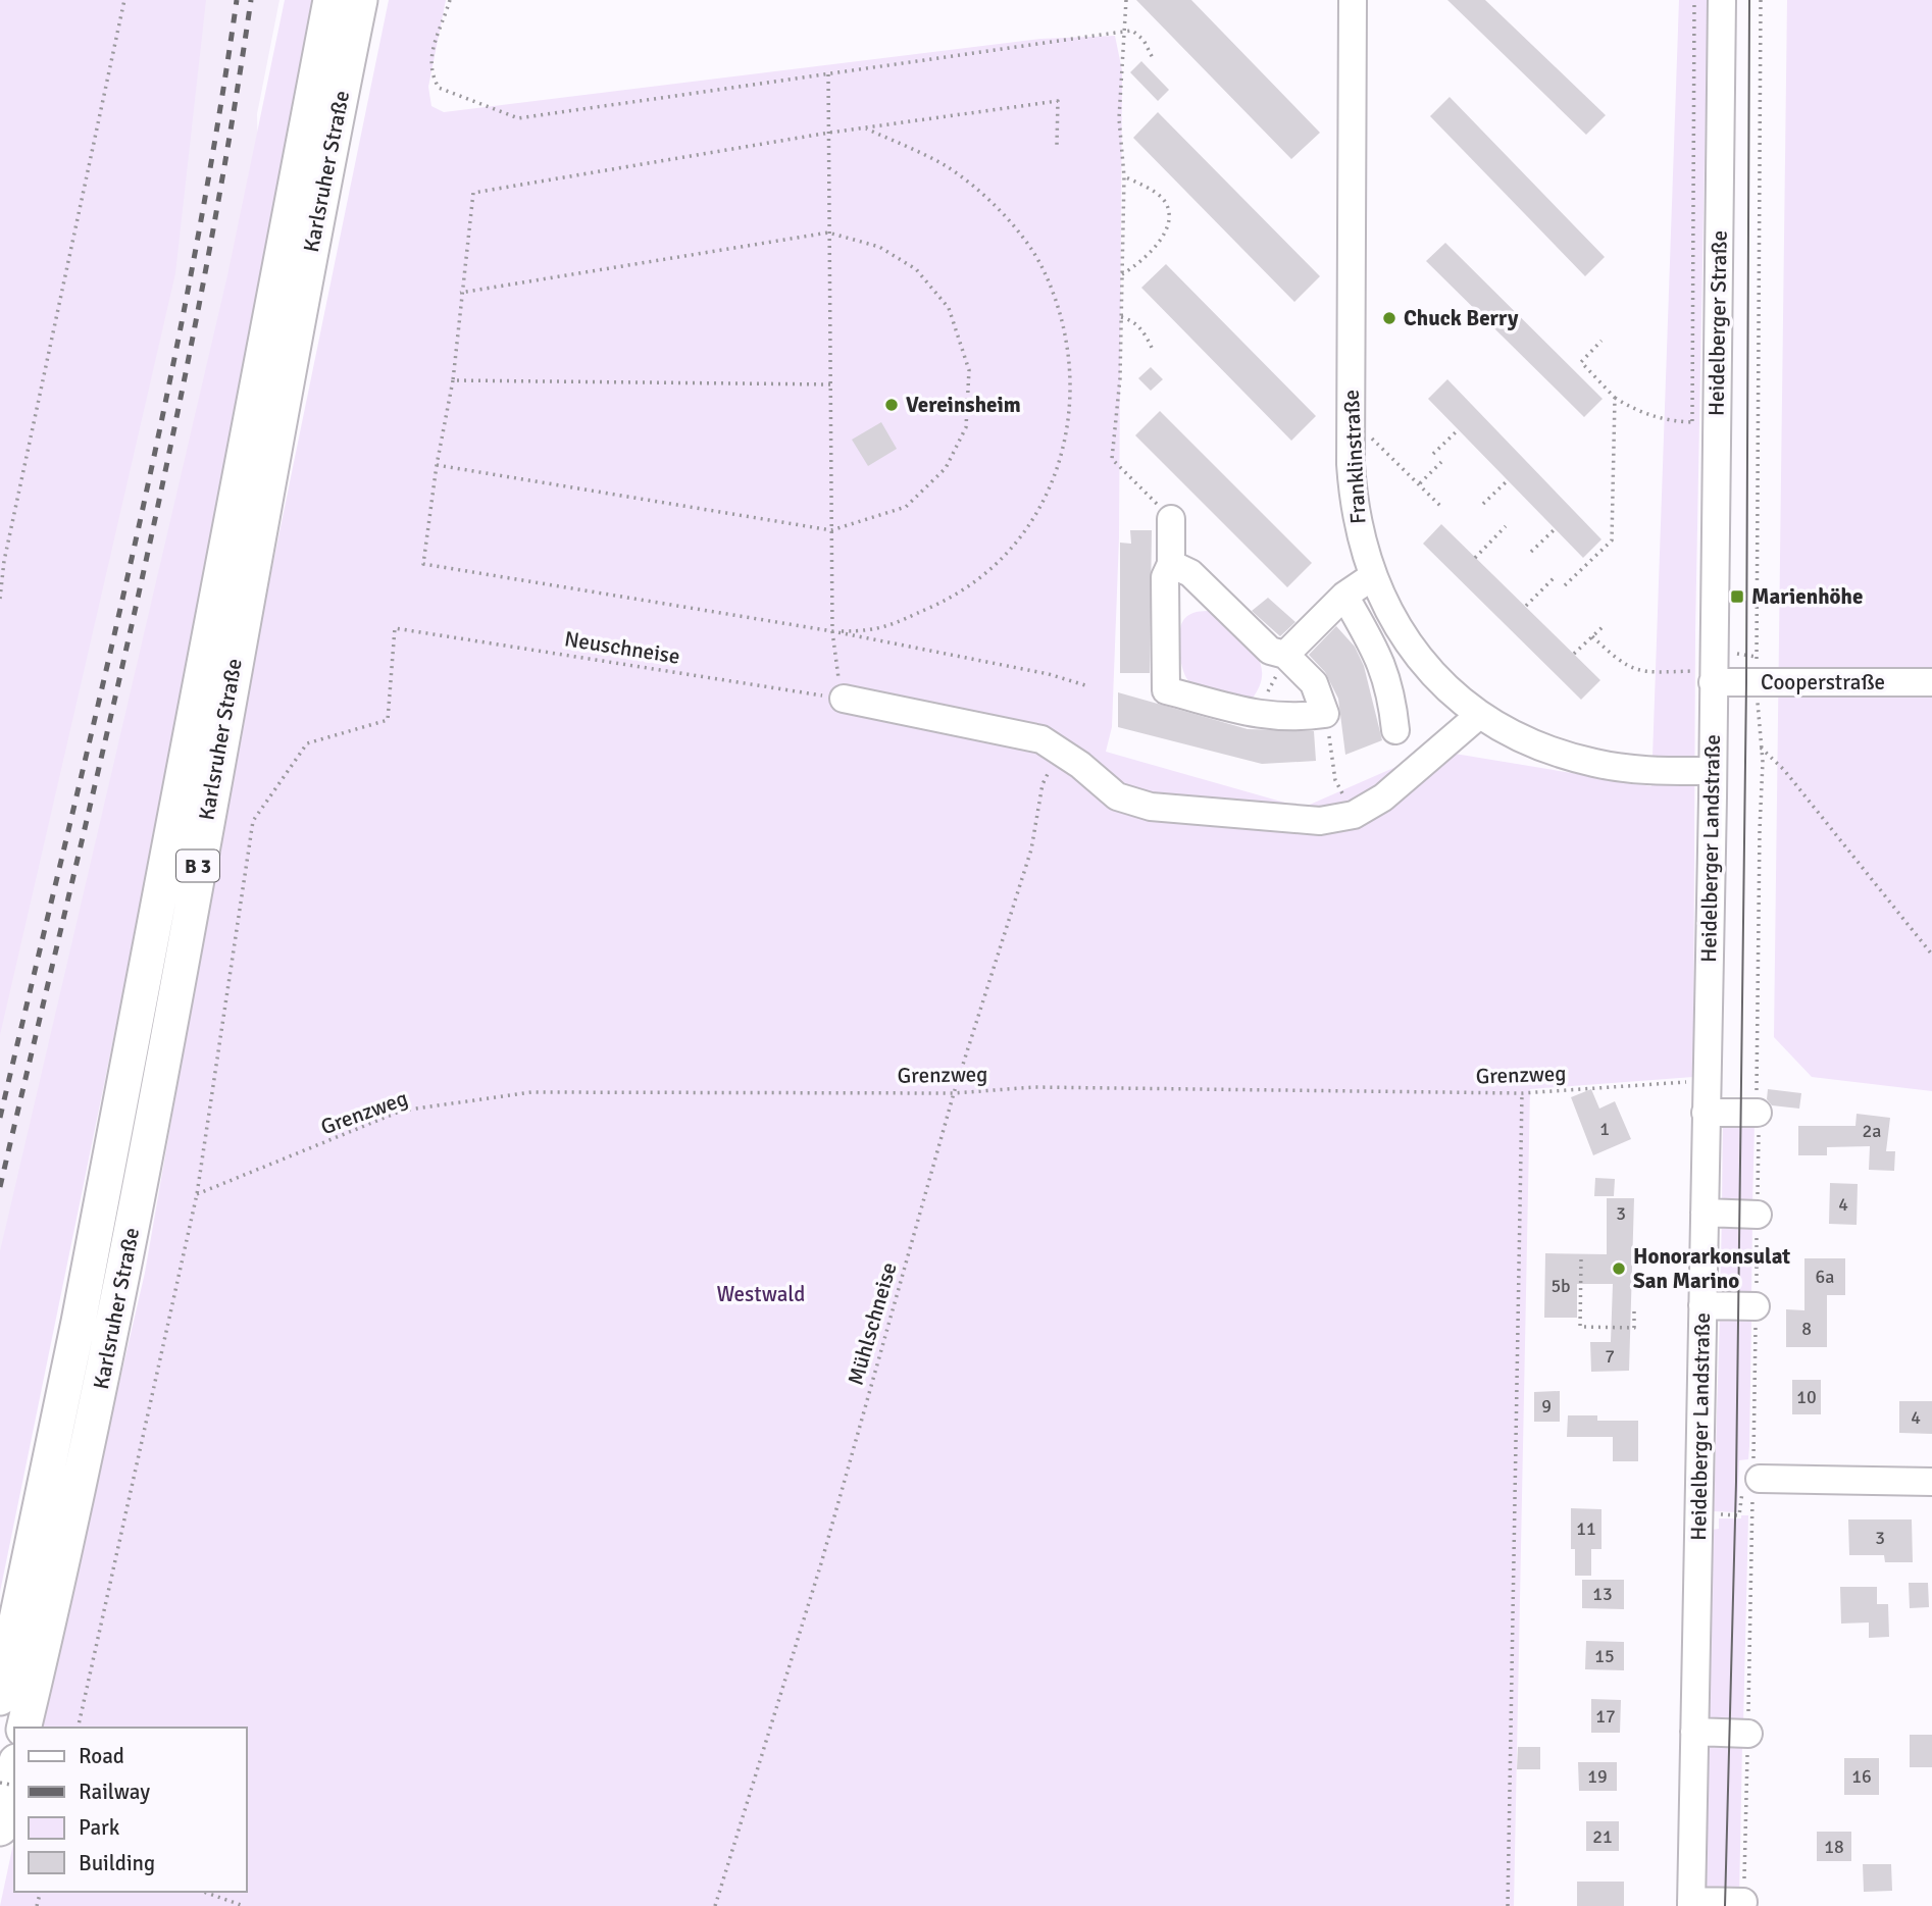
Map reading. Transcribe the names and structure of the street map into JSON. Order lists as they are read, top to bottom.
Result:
{
  "streets": {
    "main road": ["Karlsruher Straße", "B 3"],
    "street": [
      "Heidelberger Straße",
      "Franklinstraße",
      "Cooperstraße",
      "Heidelberger Landstraße"
    ],
    "path": ["Neuschneise", "Grenzweg", "Mühlschneise"]
  },
  "crossings": [
    ["Heidelberger Straße", "Heidelberger Landstraße"],
    ["Franklinstraße", "Heidelberger Landstraße"],
    ["Neuschneise", "Grenzweg"],
    ["Cooperstraße", "Heidelberger Landstraße"],
    ["Heidelberger Landstraße", "Grenzweg"],
    ["Grenzweg", "Mühlschneise"]
  ],
  "parks": ["Westwald"],
  "places": {
    "other": ["Chuck Berry", "Vereinsheim", "Honorarkonsulat San Marino"],
    "transit": ["Marienhöhe"]
  },
  "house_numbers": [
    "1",
    "2a",
    "4",
    "3",
    "6a",
    "5b",
    "8",
    "7",
    "10",
    "9",
    "4",
    "11",
    "3",
    "13",
    "15",
    "17",
    "19",
    "16",
    "21",
    "18"
  ],
  "legend": [
    "Road",
    "Railway",
    "Park",
    "Building"
  ]
}
